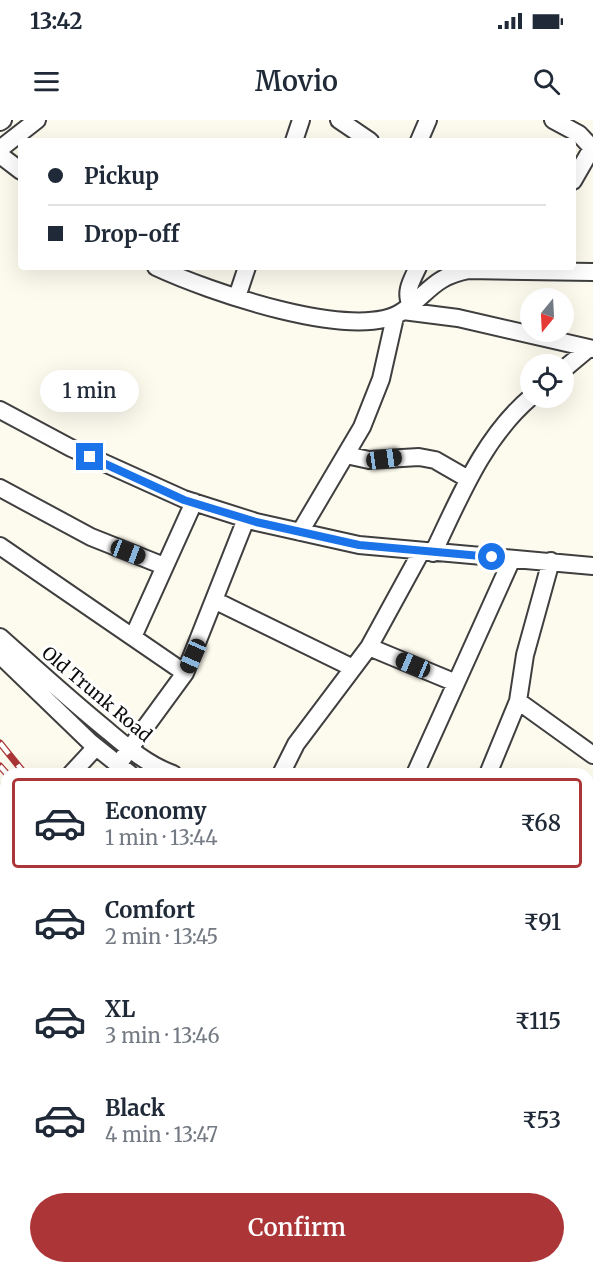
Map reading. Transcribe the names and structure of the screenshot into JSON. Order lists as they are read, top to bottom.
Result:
{
  "streets": {
    "street": ["Old Trunk Road"]
  },
  "north": "bottom",
  "page": {
    "status": "13:42",
    "header": "Movio",
    "banner": ["Pickup", "Drop-off"],
    "bubble": "1 min",
    "list": [
      {
        "name": "Economy",
        "note": "1 min · 13:44",
        "value": "₹68"
      },
      {
        "name": "Comfort",
        "note": "2 min · 13:45",
        "value": "₹91"
      },
      {
        "name": "XL",
        "note": "3 min · 13:46",
        "value": "₹115"
      },
      {
        "name": "Black",
        "note": "4 min · 13:47",
        "value": "₹53"
      }
    ],
    "buttons": "Confirm"
  }
}
